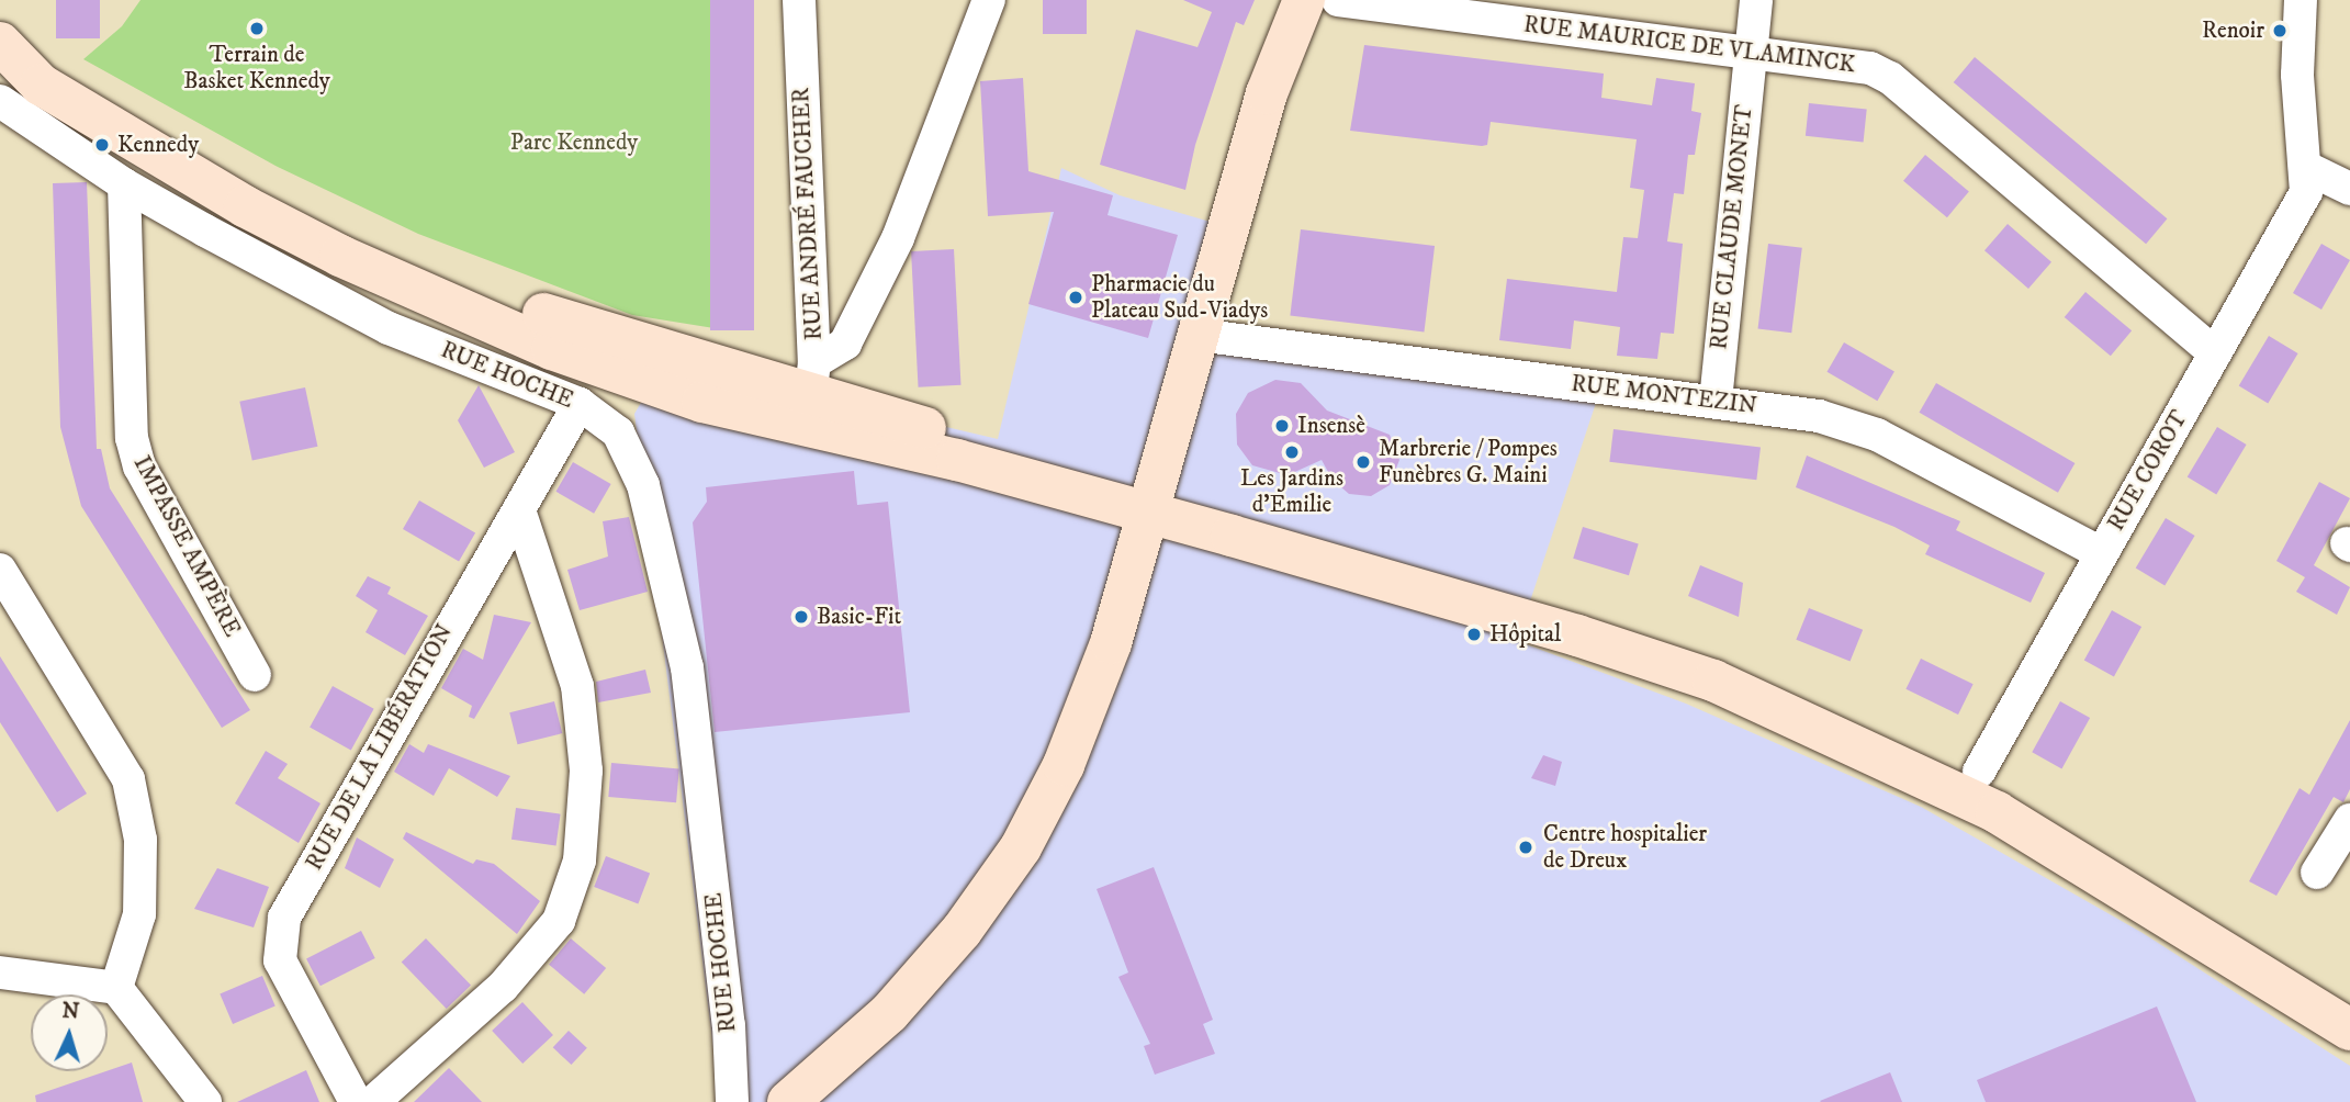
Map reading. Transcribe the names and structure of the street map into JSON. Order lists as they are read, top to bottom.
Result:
{
  "streets": {
    "street": [
      "RUE MAURICE DE VLAMINCK",
      "RUE ANDRÉ FAUCHER",
      "RUE CLAUDE MONET",
      "RUE HOCHE",
      "RUE MONTEZIN",
      "RUE COROT",
      "IMPASSE AMPÈRE",
      "RUE DE LA LIBÉRATION"
    ]
  },
  "crossings": [
    ["RUE MAURICE DE VLAMINCK", "RUE CLAUDE MONET"],
    ["RUE MAURICE DE VLAMINCK", "RUE COROT"],
    ["RUE CLAUDE MONET", "RUE MONTEZIN"],
    ["RUE HOCHE", "IMPASSE AMPÈRE"],
    ["RUE HOCHE", "RUE DE LA LIBÉRATION"],
    ["RUE MONTEZIN", "RUE COROT"]
  ],
  "parks": ["Parc Kennedy"],
  "places": [
    "Terrain de Basket Kennedy",
    "Renoir",
    "Kennedy",
    "Pharmacie du Plateau Sud-Viadys",
    "Insensè",
    "Les Jardins d'Emilie",
    "Marbrerie / Pompes Funèbres G. Maini",
    "Basic-Fit",
    "Hôpital",
    "Centre hospitalier de Dreux"
  ],
  "north": "top"
}
